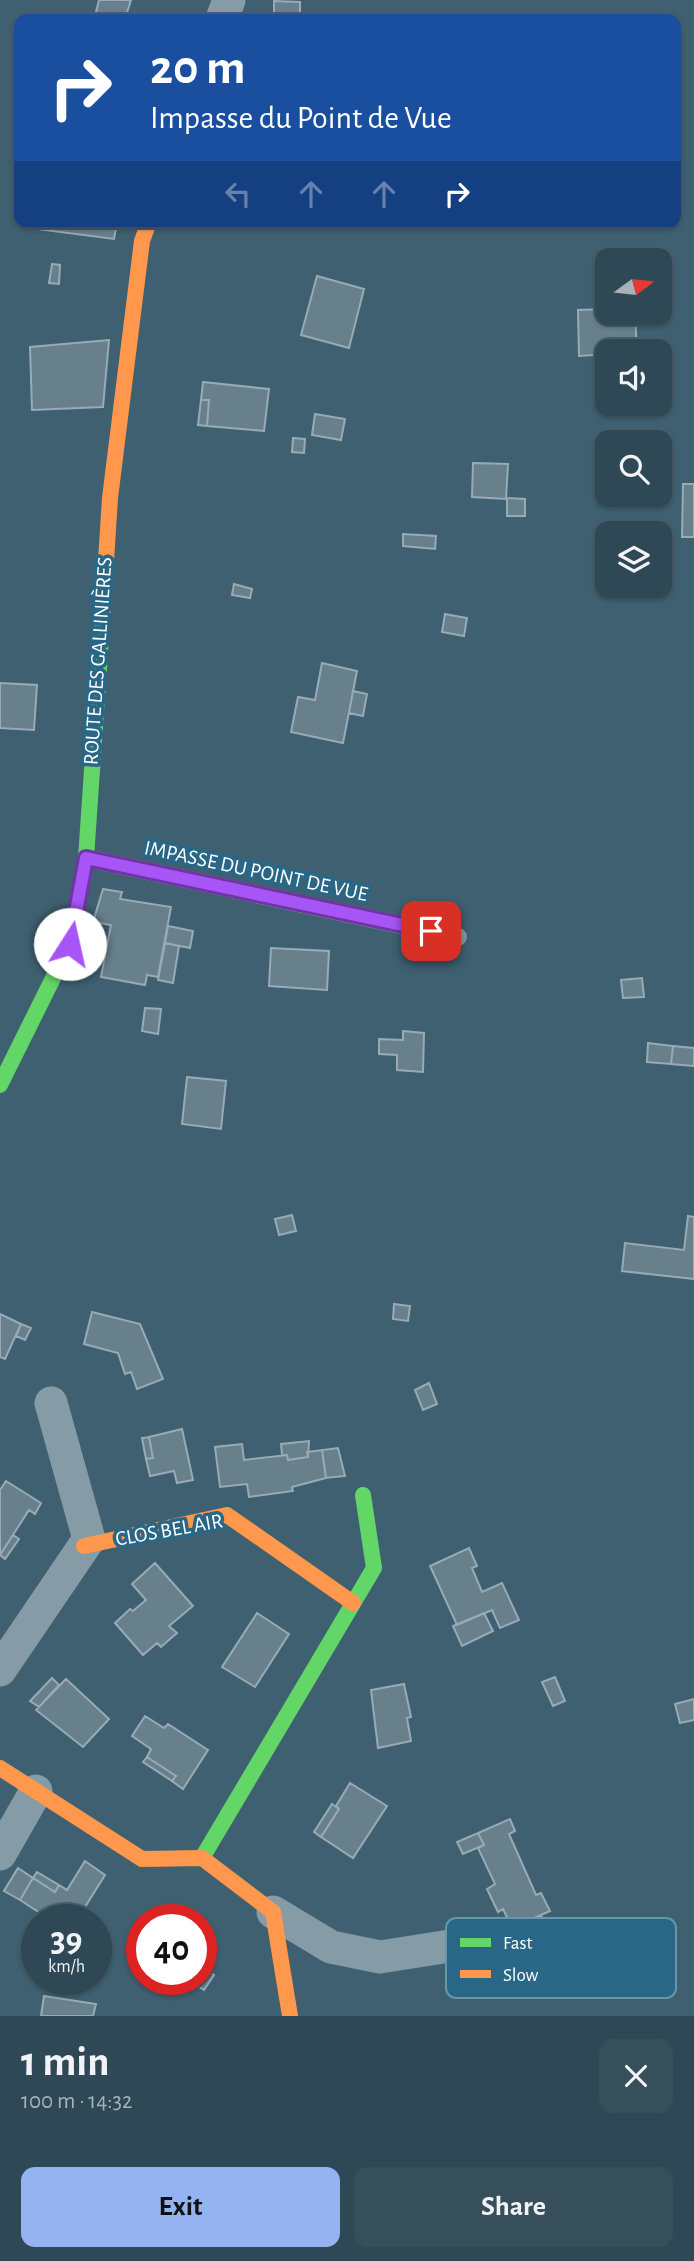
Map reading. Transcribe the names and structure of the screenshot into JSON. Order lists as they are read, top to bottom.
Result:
{
  "streets": {
    "street": ["ROUTE DES GALLINIÈRES", "CLOS BEL AIR"],
    "lane": ["IMPASSE DU POINT DE VUE"]
  },
  "crossings": [
    ["ROUTE DES GALLINIÈRES", "IMPASSE DU POINT DE VUE"]
  ],
  "legend": ["Fast", "Slow"],
  "north": "right",
  "page": {
    "turn": ["20 m", "Impasse du Point de Vue"],
    "speed": "39 km/h",
    "limit": "40",
    "heading": ["1 min", "100 m · 14:32"],
    "buttons": ["Exit", "Share"]
  }
}
